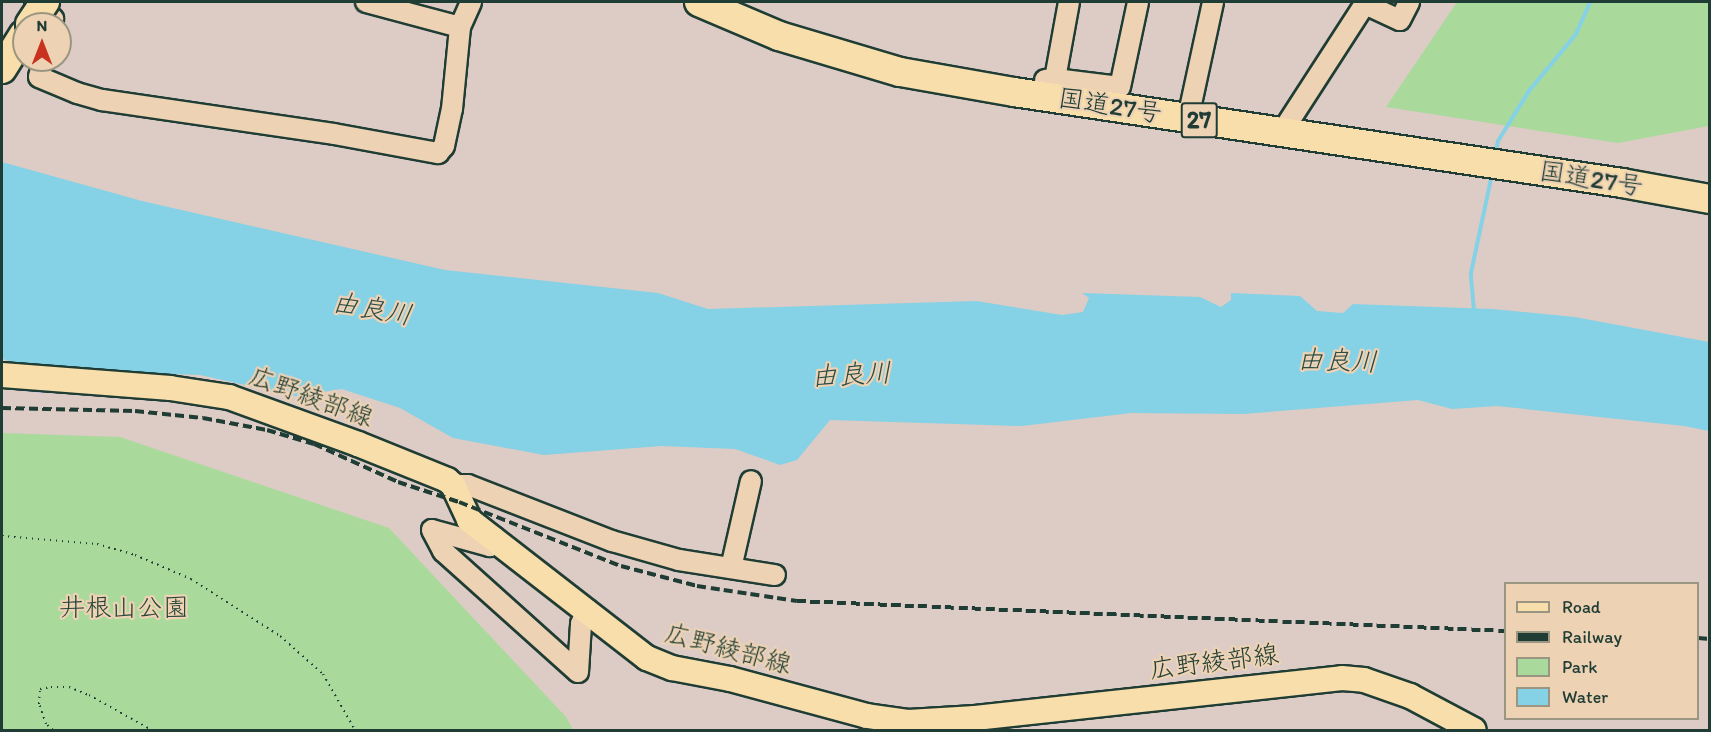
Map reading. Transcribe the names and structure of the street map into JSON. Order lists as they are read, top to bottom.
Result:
{
  "streets": {
    "highway": ["国道27号", "27"],
    "main road": ["広野綾部線"]
  },
  "water": ["由良川"],
  "parks": ["井根山公園"],
  "legend": [
    "Road",
    "Railway",
    "Park",
    "Water"
  ],
  "north": "top"
}
